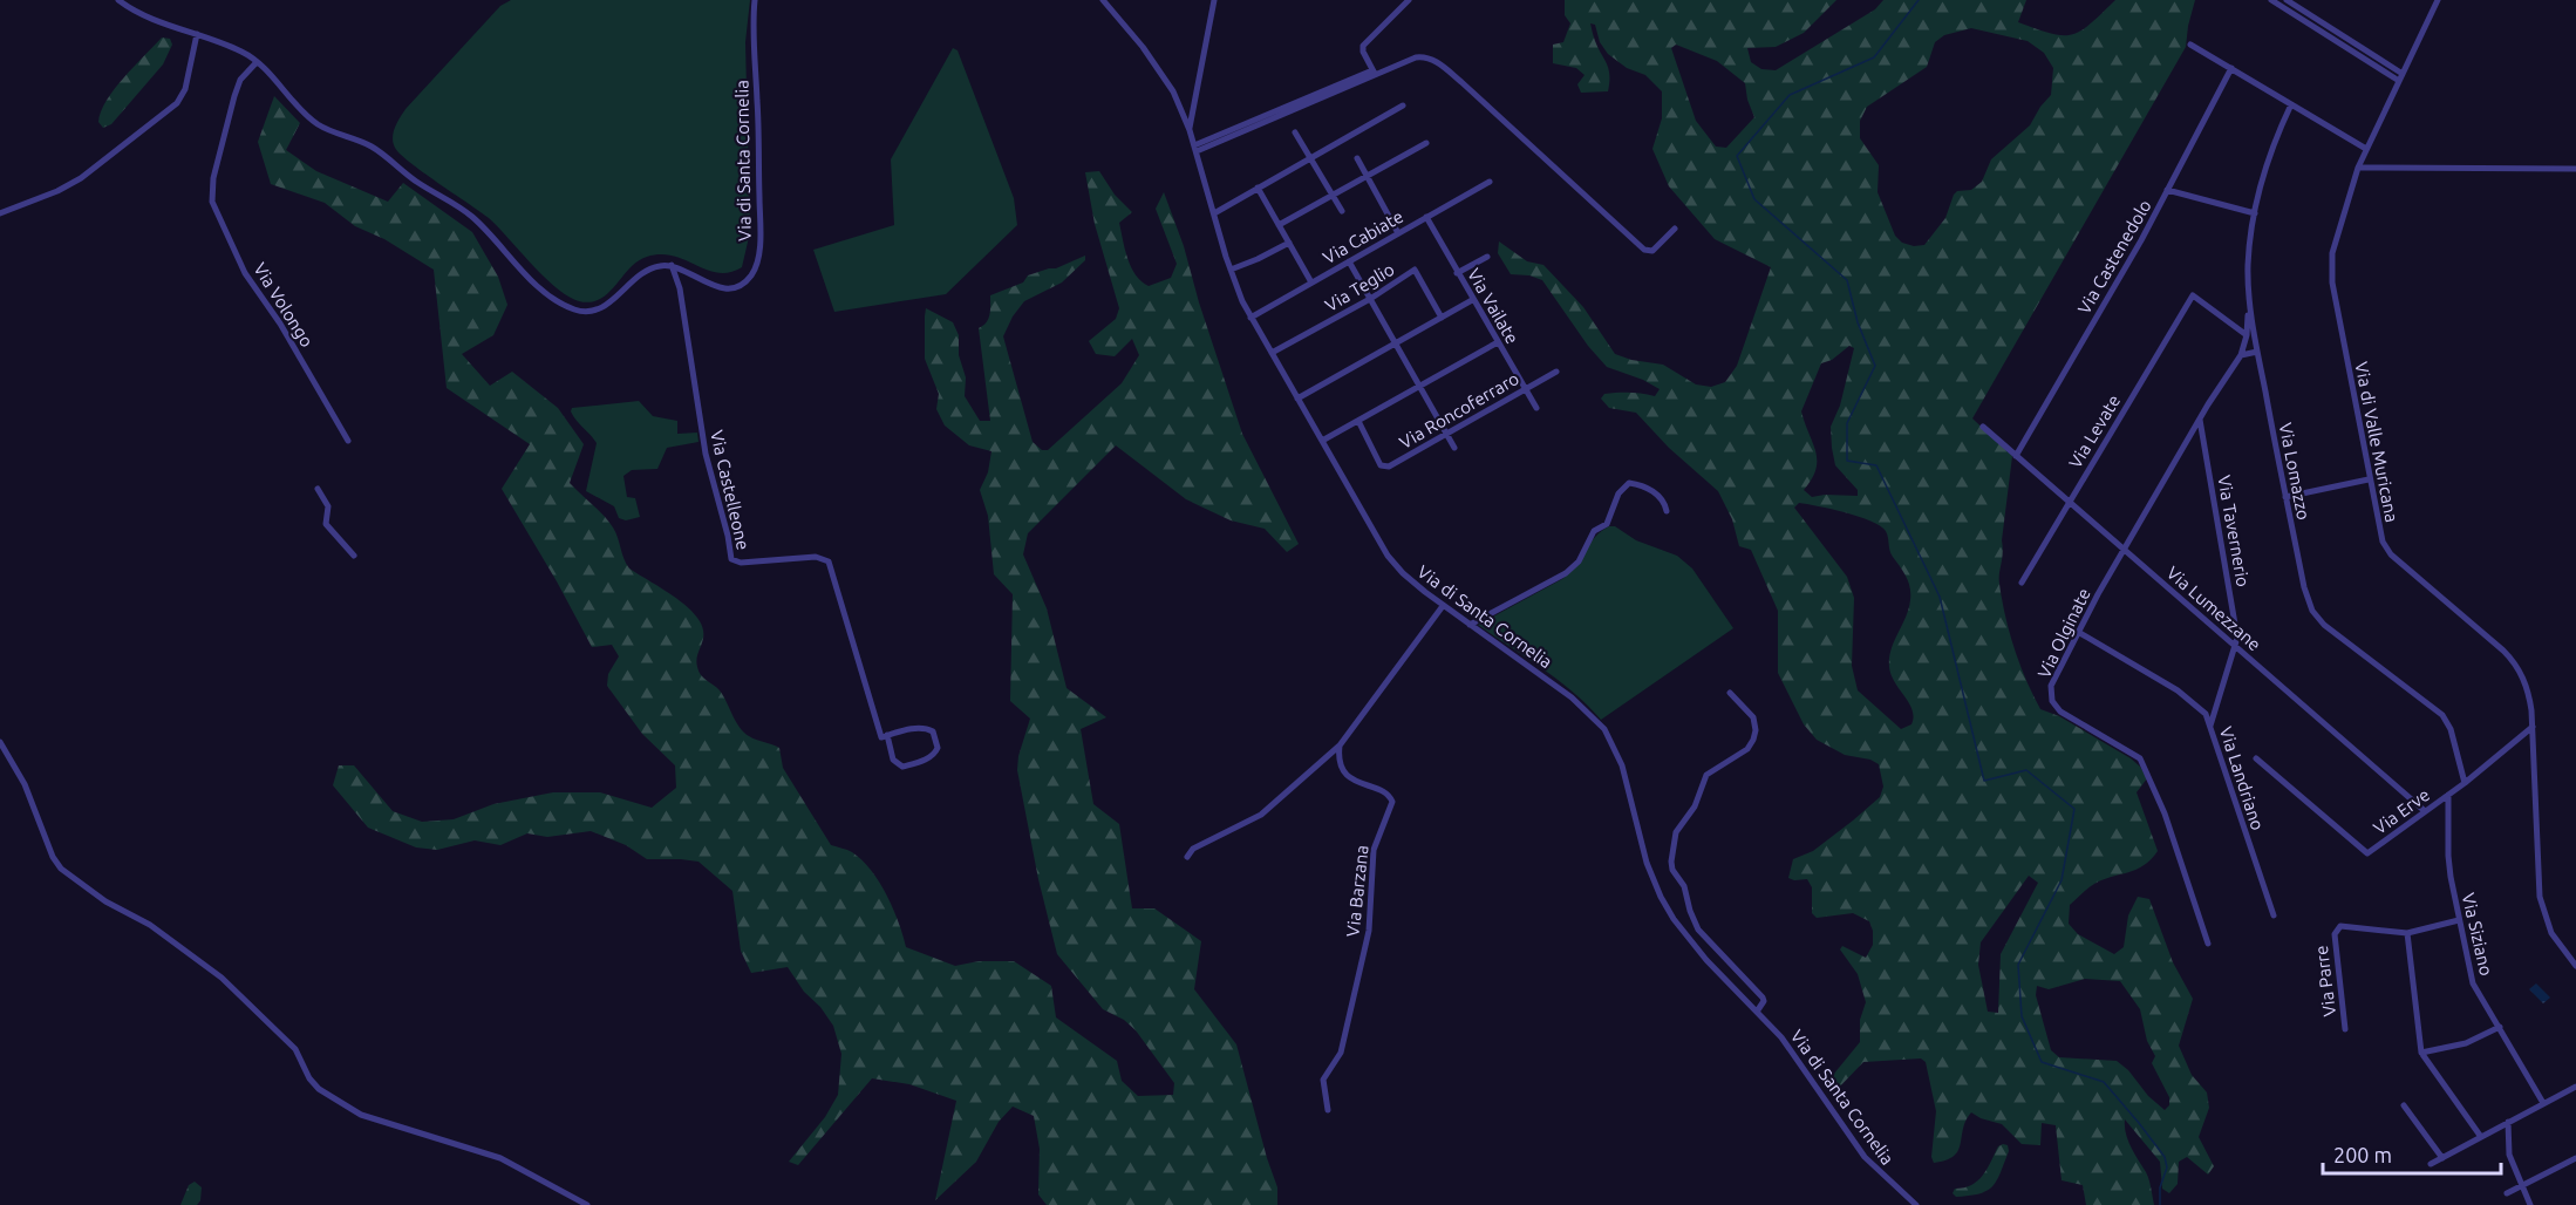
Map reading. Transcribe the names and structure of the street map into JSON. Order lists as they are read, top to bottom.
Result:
{
  "streets": {
    "street": [
      "Via di Santa Cornelia",
      "Via Cabiate",
      "Via Castenedolo",
      "Via Teglio",
      "Via Volongo",
      "Via Vailate",
      "Via Roncoferraro",
      "Via Levate",
      "Via di Valle Muricana",
      "Via Lomazzo",
      "Via Castelleone",
      "Via Tavernerio",
      "Via Lumezzane",
      "Via Olginate",
      "Via Landriano",
      "Via Erve",
      "Via Barzana",
      "Via Siziano",
      "Via Parre"
    ]
  },
  "crossings": [
    ["Via di Santa Cornelia", "Via Cabiate"],
    ["Via di Santa Cornelia", "Via Teglio"],
    ["Via di Santa Cornelia", "Via Castelleone"],
    ["Via Cabiate", "Via Vailate"],
    ["Via Castenedolo", "Via Lumezzane"],
    ["Via Vailate", "Via Roncoferraro"],
    ["Via Levate", "Via Lumezzane"],
    ["Via Levate", "Via Olginate"],
    ["Via di Valle Muricana", "Via Erve"],
    ["Via Lomazzo", "Via Olginate"],
    ["Via Lomazzo", "Via Erve"],
    ["Via Tavernerio", "Via Lumezzane"],
    ["Via Tavernerio", "Via Olginate"],
    ["Via Lumezzane", "Via Olginate"],
    ["Via Lumezzane", "Via Erve"],
    ["Via Olginate", "Via Landriano"],
    ["Via Erve", "Via Siziano"],
    ["Via Siziano", "Via Parre"]
  ],
  "scale_bar": "200 m"
}
